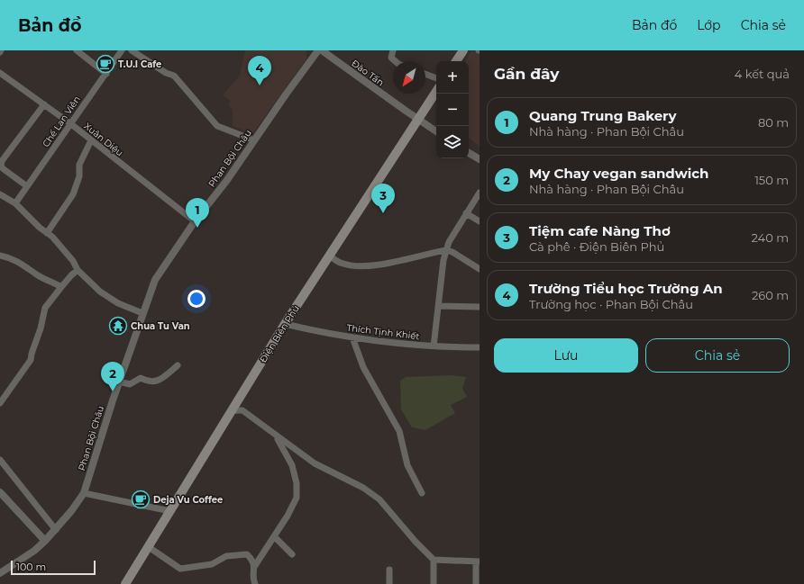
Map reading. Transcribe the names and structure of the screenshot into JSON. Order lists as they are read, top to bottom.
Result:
{
  "streets": {
    "main road": ["Điện Biên Phủ"],
    "street": [
      "Đào Tấn",
      "Chế Lan Viên",
      "Xuân Diệu",
      "Phan Bội Châu",
      "Thích Tịnh Khiết"
    ]
  },
  "crossings": [
    ["Đào Tấn", "Điện Biên Phủ"],
    ["Chế Lan Viên", "Xuân Diệu"],
    ["Xuân Diệu", "Phan Bội Châu"],
    ["Thích Tịnh Khiết", "Điện Biên Phủ"]
  ],
  "places": {
    "cafe": ["T.U.I Cafe", "Deja Vu Coffee"],
    "temple": ["Chua Tu Van"]
  },
  "scale_bar": "100 m",
  "north": "bottom left",
  "page": {
    "header": "Bản đồ",
    "nav": ["Bản đồ", "Lớp", "Chia sẻ"],
    "heading": ["Gần đây", "4 kết quả"],
    "pins": [
      "4",
      "3",
      "1",
      "2"
    ],
    "map_buttons": ["+", "−"],
    "list": [
      {
        "mark": "1",
        "name": "Quang Trung Bakery",
        "note": "Nhà hàng · Phan Bội Châu",
        "value": "80 m"
      },
      {
        "mark": "2",
        "name": "My Chay vegan sandwich",
        "note": "Nhà hàng · Phan Bội Châu",
        "value": "150 m"
      },
      {
        "mark": "3",
        "name": "Tiệm cafe Nàng Thơ",
        "note": "Cà phê · Điện Biên Phủ",
        "value": "240 m"
      },
      {
        "mark": "4",
        "name": "Trường Tiểu học Trường An",
        "note": "Trường học · Phan Bội Châu",
        "value": "260 m"
      }
    ],
    "buttons": ["Lưu", "Chia sẻ"],
    "scale": "100 m"
  }
}
